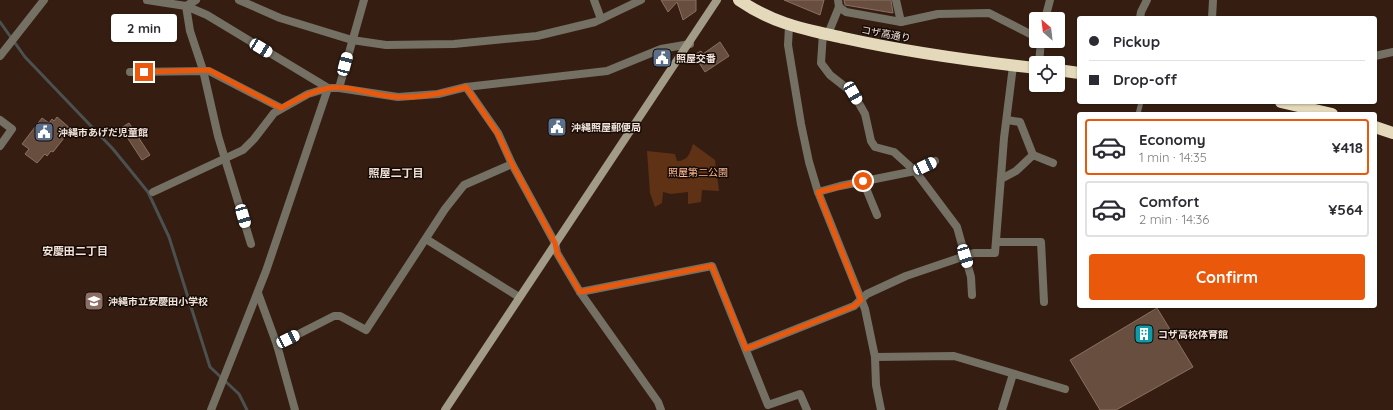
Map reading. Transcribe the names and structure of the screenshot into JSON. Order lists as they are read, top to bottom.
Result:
{
  "streets": {
    "highway": ["コザ高通り"]
  },
  "districts": ["照屋二丁目", "安慶田二丁目"],
  "parks": ["照屋第二公園"],
  "places": {
    "public building": ["照屋交番", "沖縄照屋郵便局", "沖縄市あげだ児童館"],
    "school or university": ["沖縄市立安慶田小学校"],
    "building": ["コザ高校体育館"]
  },
  "north": "top left",
  "page": {
    "bubble": "2 min",
    "banner": ["Pickup", "Drop-off"],
    "list": [
      {
        "name": "Economy",
        "note": "1 min · 14:35",
        "value": "¥418"
      },
      {
        "name": "Comfort",
        "note": "2 min · 14:36",
        "value": "¥564"
      }
    ],
    "buttons": "Confirm"
  }
}
